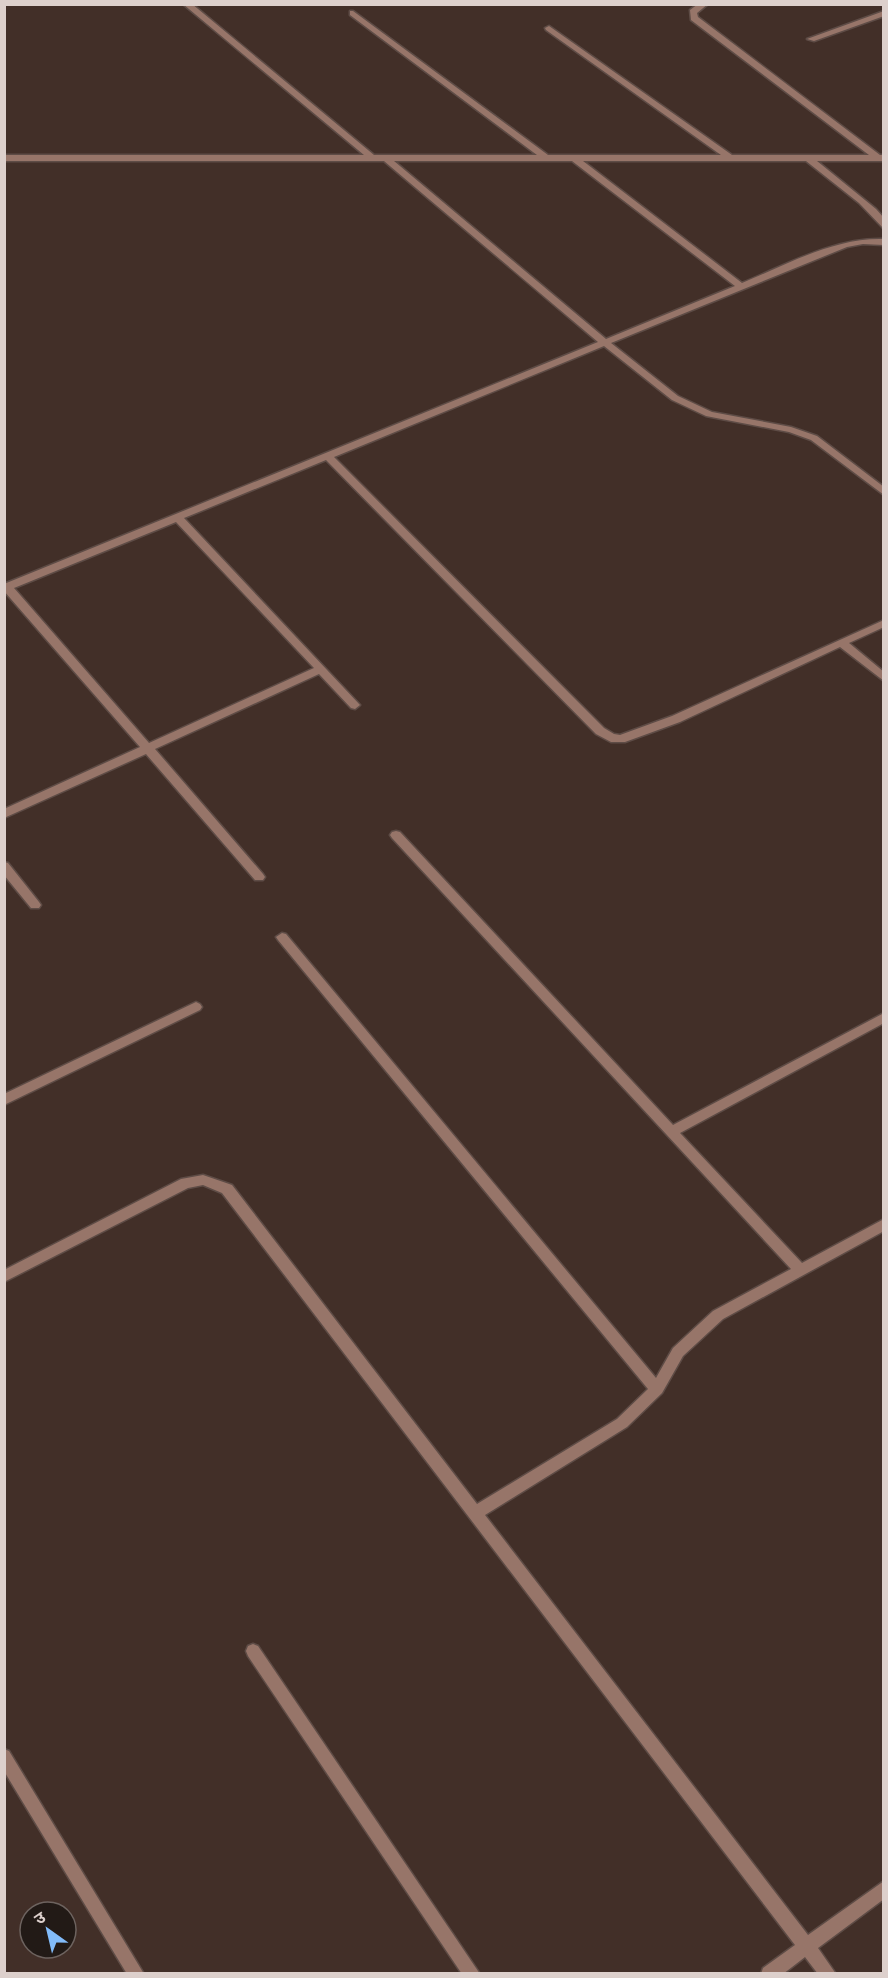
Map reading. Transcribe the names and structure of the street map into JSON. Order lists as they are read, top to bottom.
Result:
{
  "north": "top left"
}
